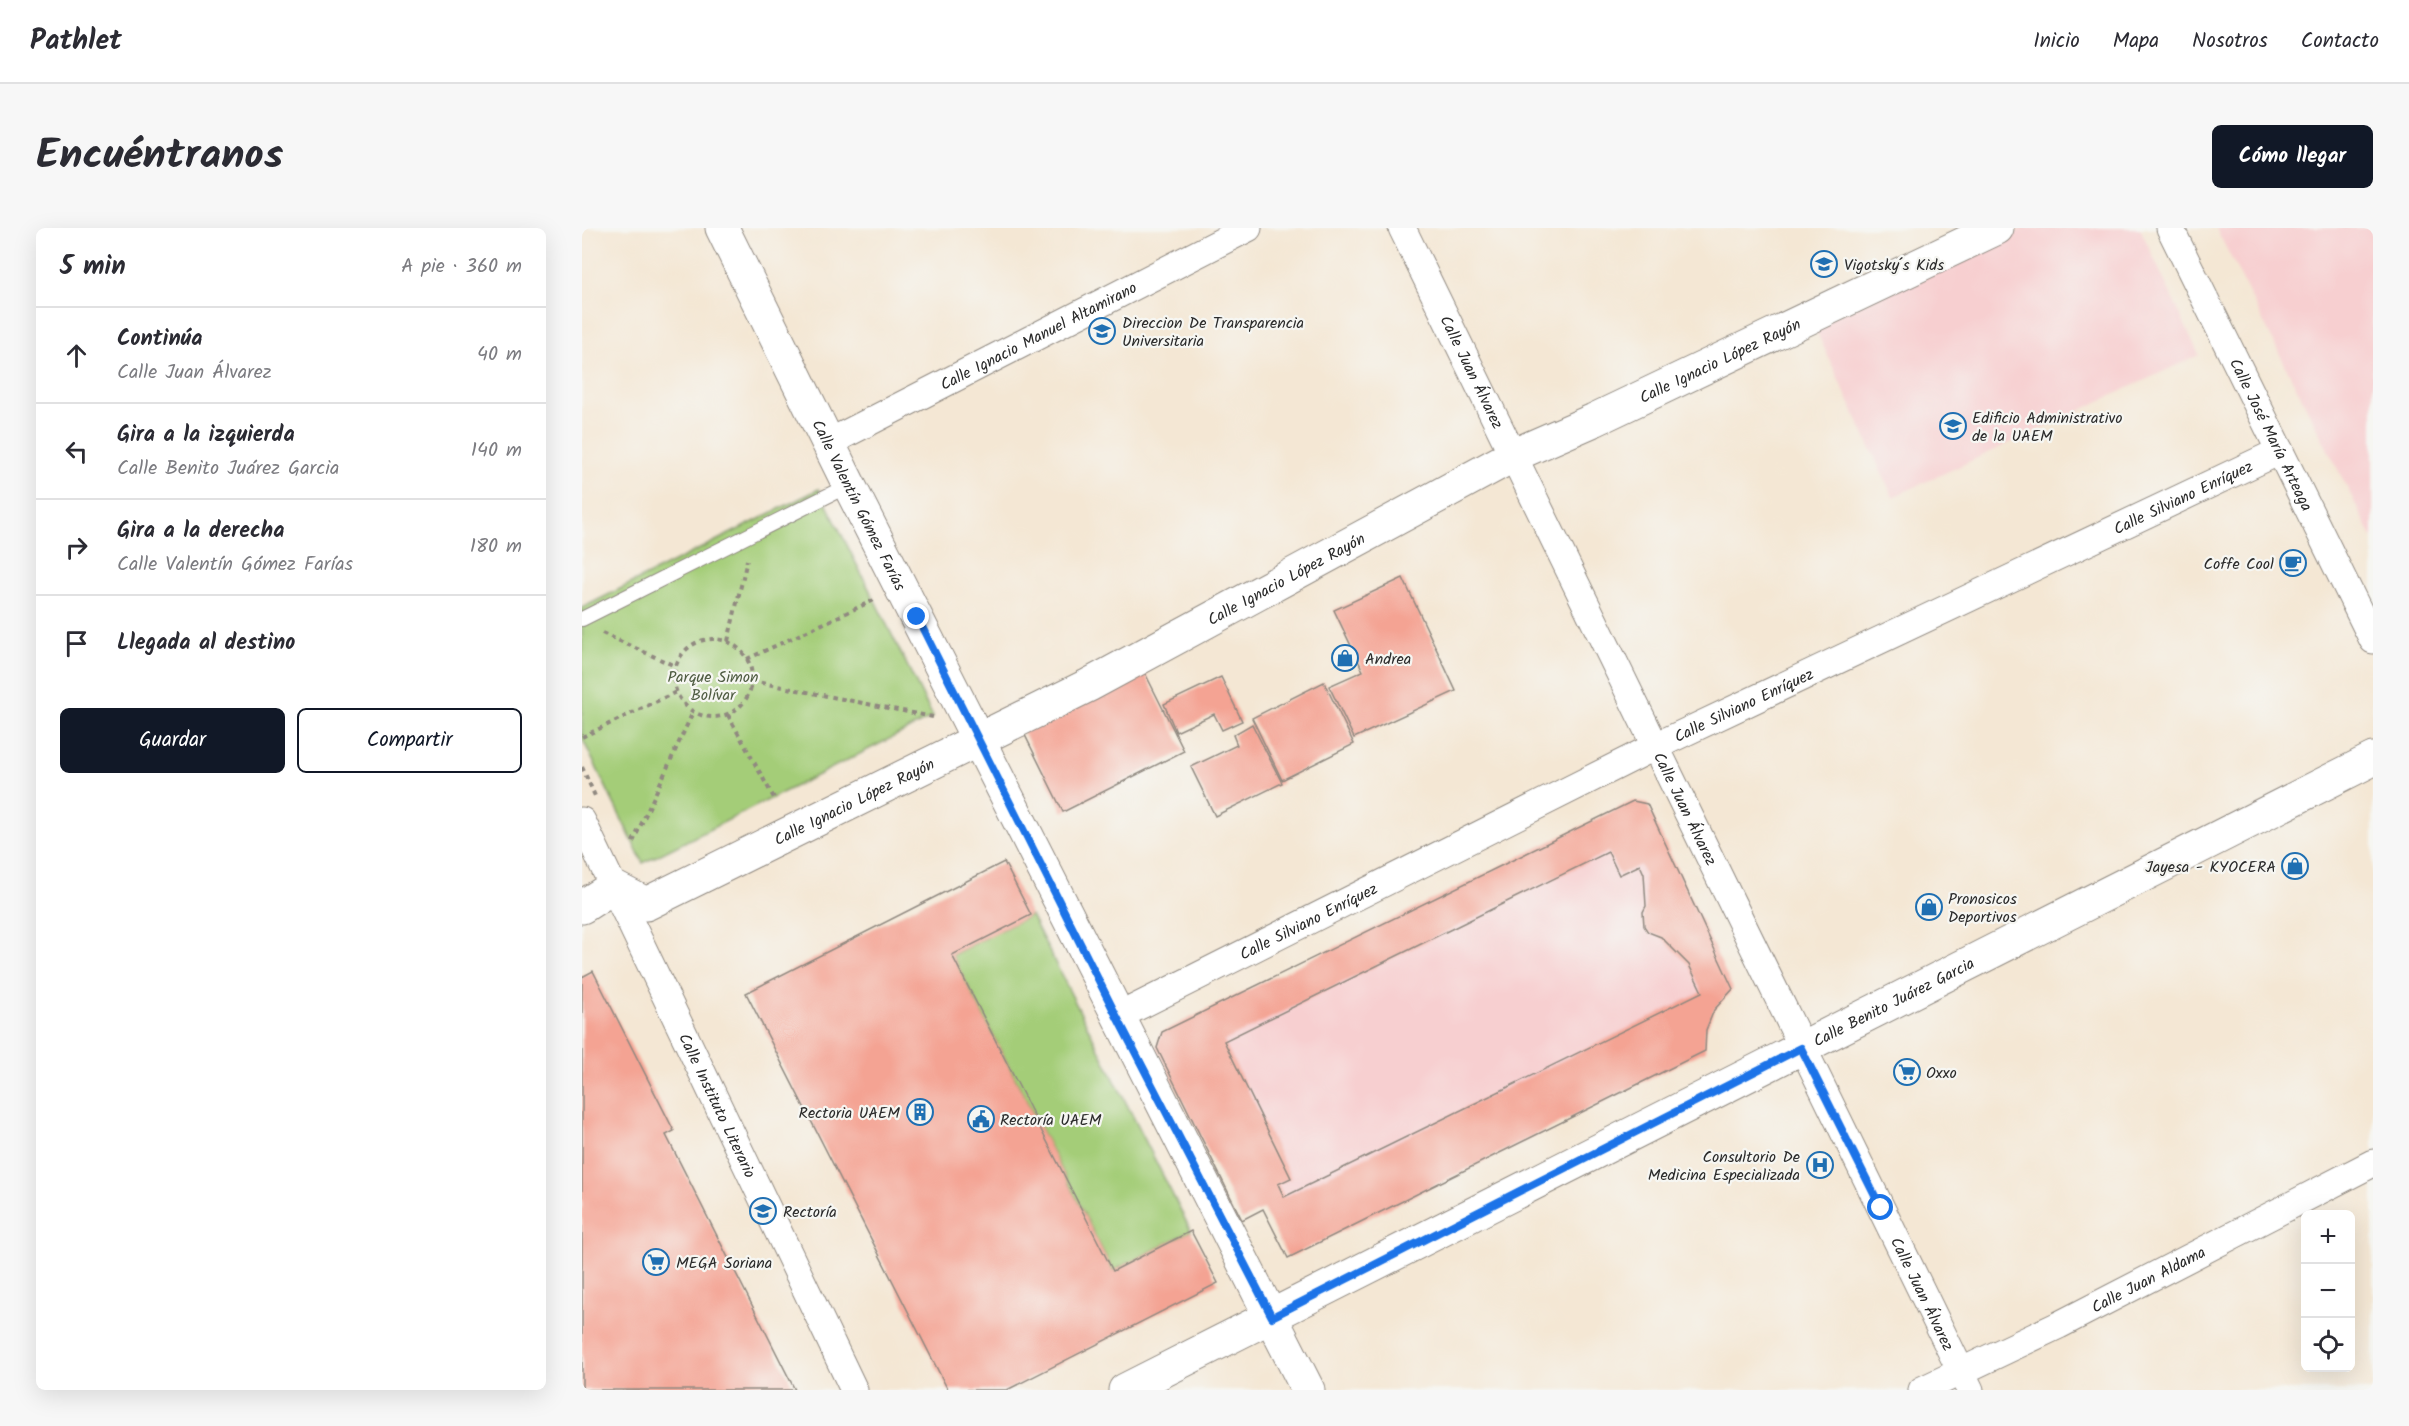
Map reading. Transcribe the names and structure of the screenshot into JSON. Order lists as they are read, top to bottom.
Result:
{
  "streets": {
    "main road": ["Calle Ignacio López Rayón", "Calle Valentín Gómez Farías", "Calle Benito Juárez Garcia"],
    "street": [
      "Calle Ignacio Manuel Altamirano",
      "Calle Juan Álvarez",
      "Calle José María Arteaga",
      "Calle Silviano Enríquez",
      "Calle Instituto Literario",
      "Calle Juan Aldama"
    ]
  },
  "crossings": [
    ["Calle Ignacio Manuel Altamirano", "Calle Valentín Gómez Farías"],
    ["Calle Ignacio López Rayón", "Calle Juan Álvarez"],
    ["Calle Ignacio López Rayón", "Calle Valentín Gómez Farías"],
    ["Calle Ignacio López Rayón", "Calle Instituto Literario"],
    ["Calle Juan Álvarez", "Calle Silviano Enríquez"],
    ["Calle Juan Álvarez", "Calle Benito Juárez Garcia"],
    ["Calle Juan Álvarez", "Calle Juan Aldama"],
    ["Calle José María Arteaga", "Calle Silviano Enríquez"],
    ["Calle Silviano Enríquez", "Calle Valentín Gómez Farías"],
    ["Calle Valentín Gómez Farías", "Calle Benito Juárez Garcia"]
  ],
  "parks": ["Parque Simon Bolívar"],
  "places": {
    "school or university": [
      "Vigotsky´s Kids",
      "Direccion De Transparencia Universitaria",
      "Edificio Administrativo de la UAEM",
      "Rectoría"
    ],
    "cafe": ["Coffe Cool"],
    "shop": ["Andrea", "Jayesa - KYOCERA", "Pronosicos Deportivos"],
    "supermarket": ["Oxxo", "MEGA Soriana"],
    "building": ["Rectoria UAEM"],
    "public building": ["Rectoría UAEM"],
    "hospital": ["Consultorio De Medicina Especializada"]
  },
  "page": {
    "header": "Pathlet",
    "nav": [
      "Inicio",
      "Mapa",
      "Nosotros",
      "Contacto"
    ],
    "title": "Encuéntranos",
    "buttons": [
      "Cómo llegar",
      ["Guardar", "Compartir"]
    ],
    "heading": ["5 min", "A pie · 360 m"],
    "list": [
      ["Continúa", "Calle Juan Álvarez", "40 m"],
      ["Gira a la izquierda", "Calle Benito Juárez Garcia", "140 m"],
      ["Gira a la derecha", "Calle Valentín Gómez Farías", "180 m"],
      "Llegada al destino"
    ],
    "map_buttons": ["+", "−"]
  }
}
